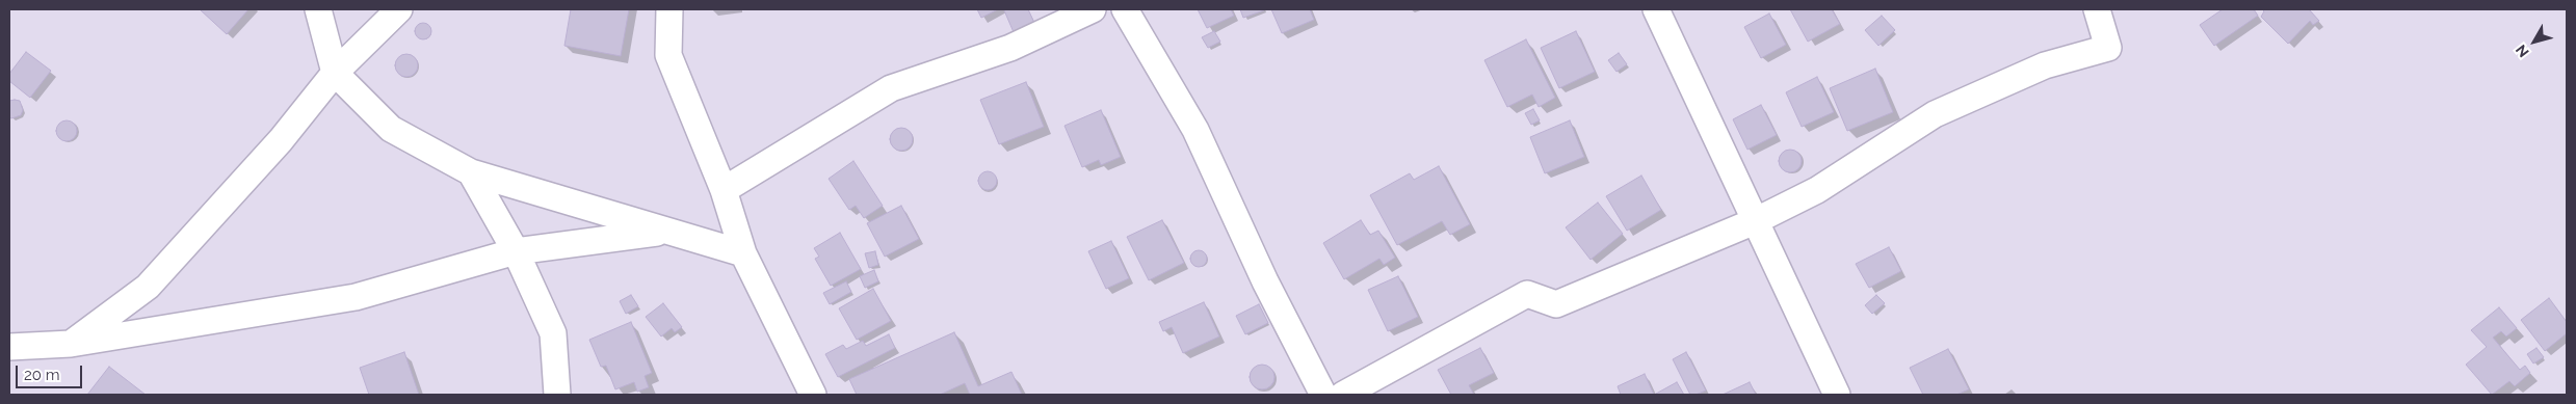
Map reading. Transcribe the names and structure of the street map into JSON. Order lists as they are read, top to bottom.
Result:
{
  "scale_bar": "20 m",
  "north": "bottom left"
}
